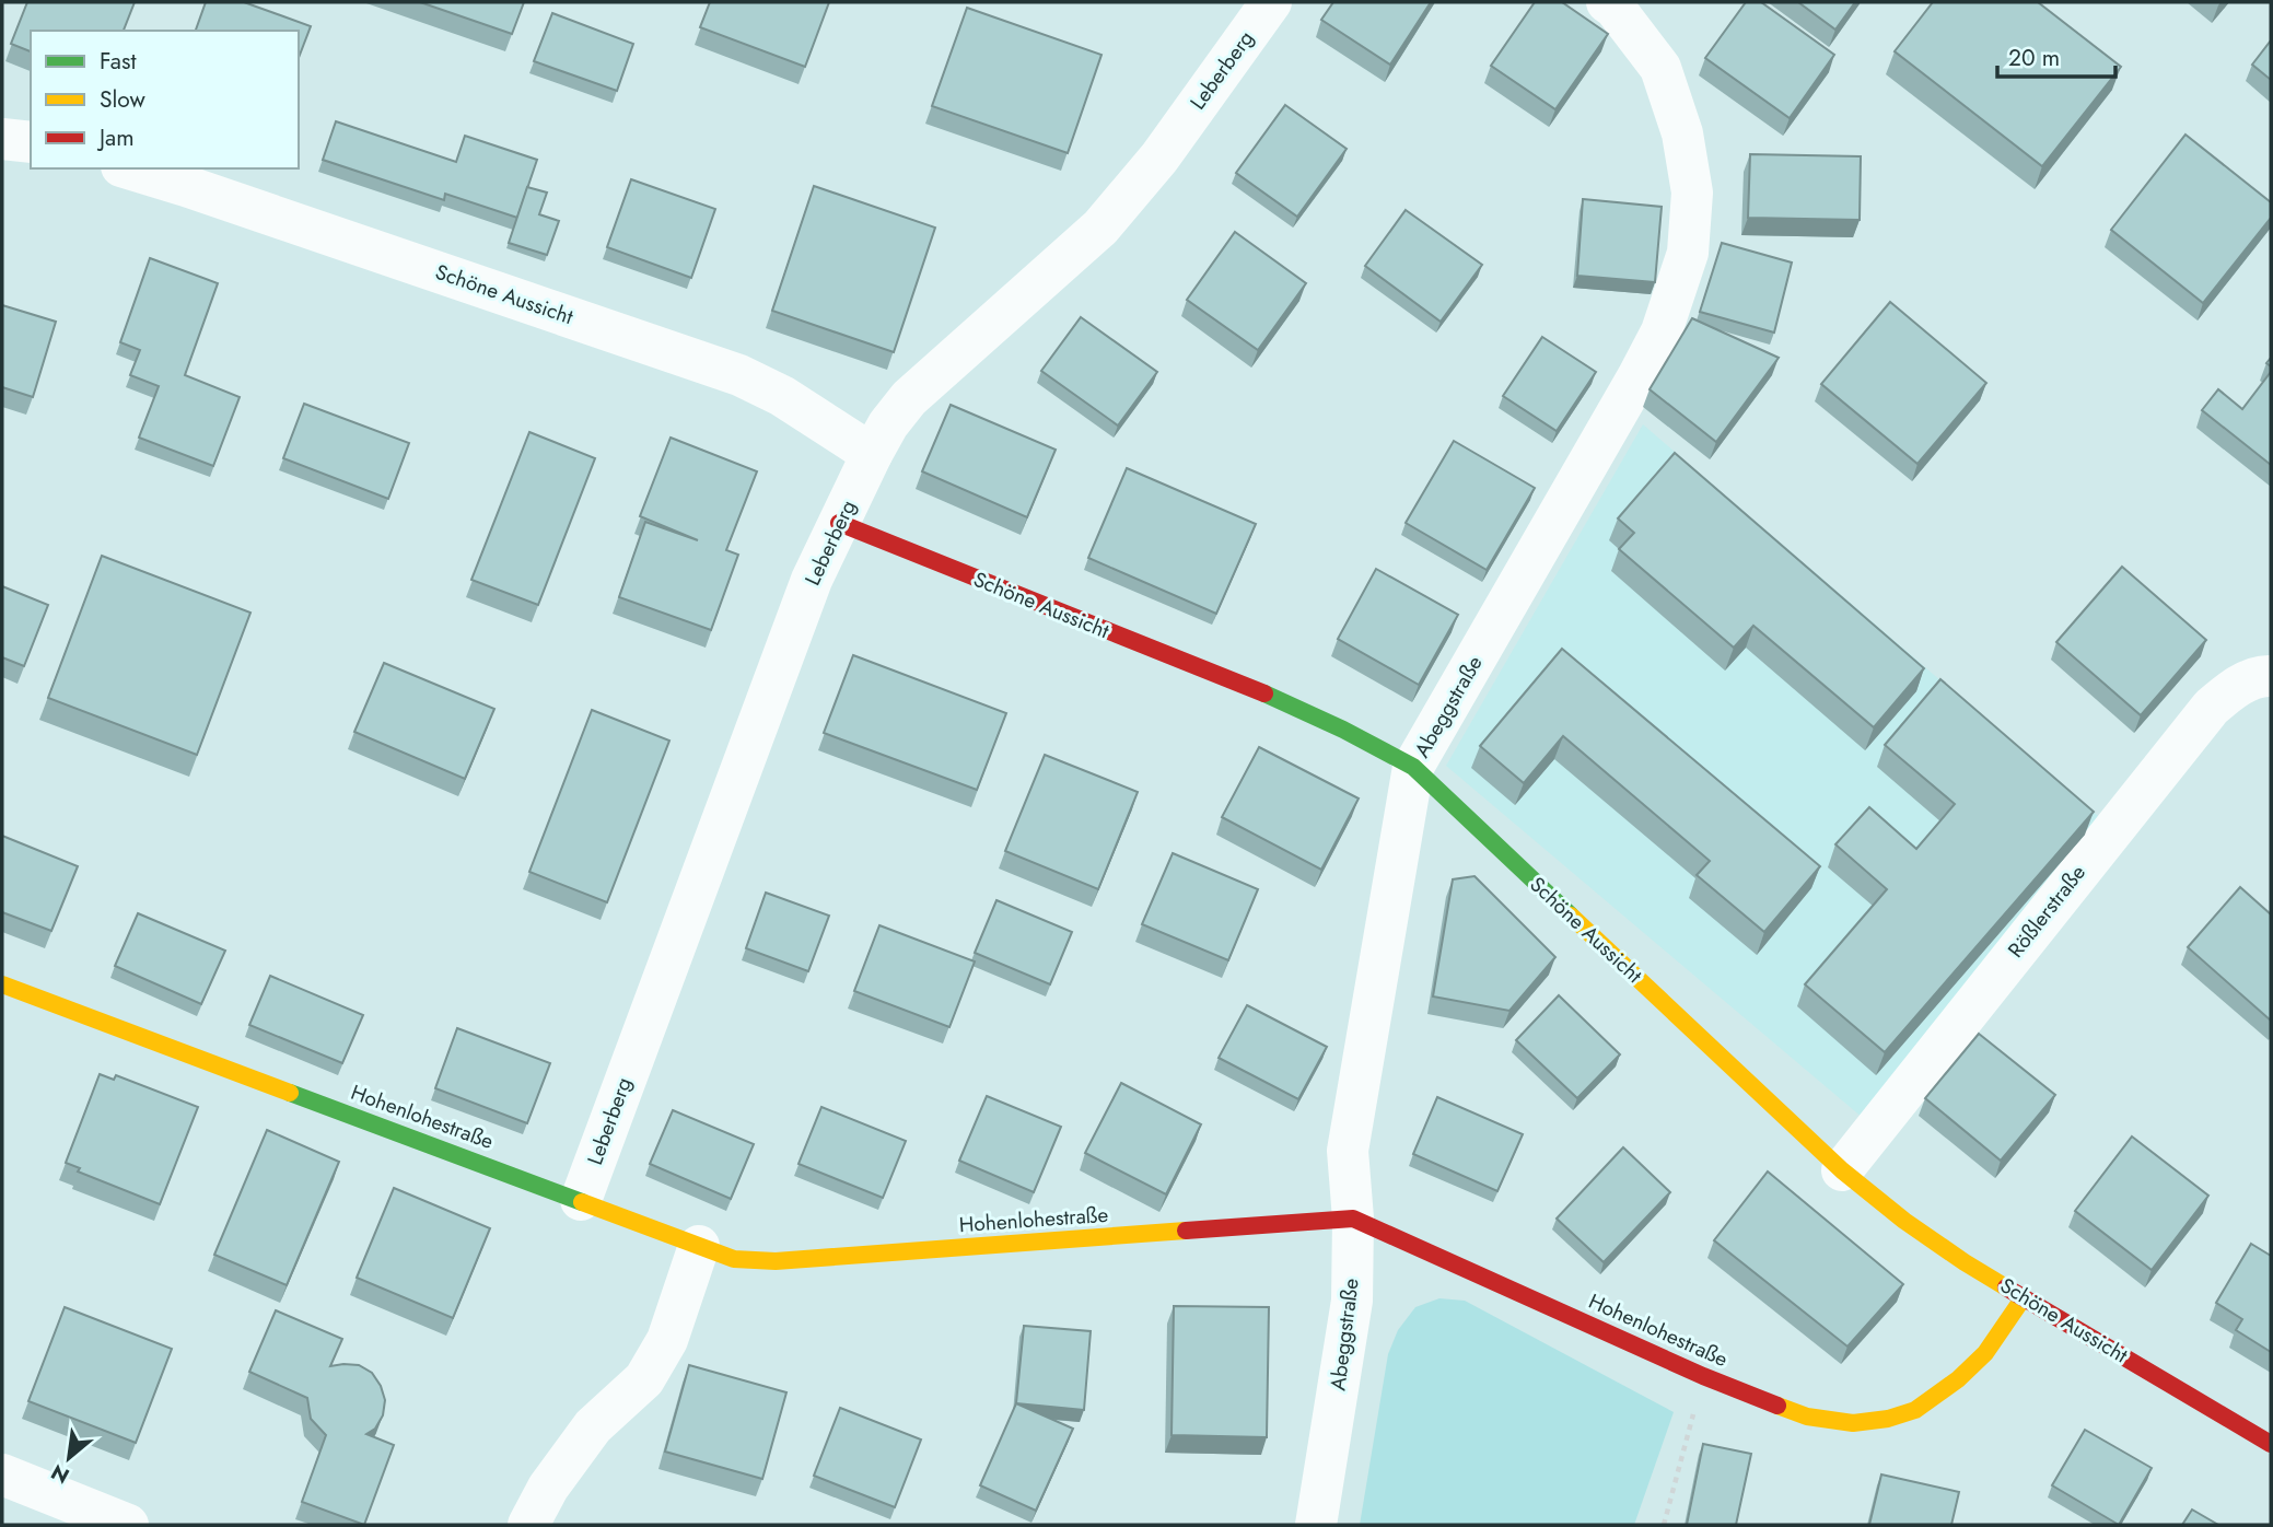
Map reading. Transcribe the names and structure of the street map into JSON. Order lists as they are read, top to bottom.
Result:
{
  "streets": {
    "street": [
      "Leberberg",
      "Schöne Aussicht",
      "Abeggstraße",
      "Rößlerstraße",
      "Hohenlohestraße"
    ]
  },
  "crossings": [
    ["Leberberg", "Schöne Aussicht"],
    ["Leberberg", "Hohenlohestraße"],
    ["Schöne Aussicht", "Abeggstraße"],
    ["Schöne Aussicht", "Rößlerstraße"],
    ["Schöne Aussicht", "Hohenlohestraße"],
    ["Abeggstraße", "Hohenlohestraße"]
  ],
  "legend": ["Fast", "Slow", "Jam"],
  "scale_bar": "20 m",
  "north": "bottom left"
}
